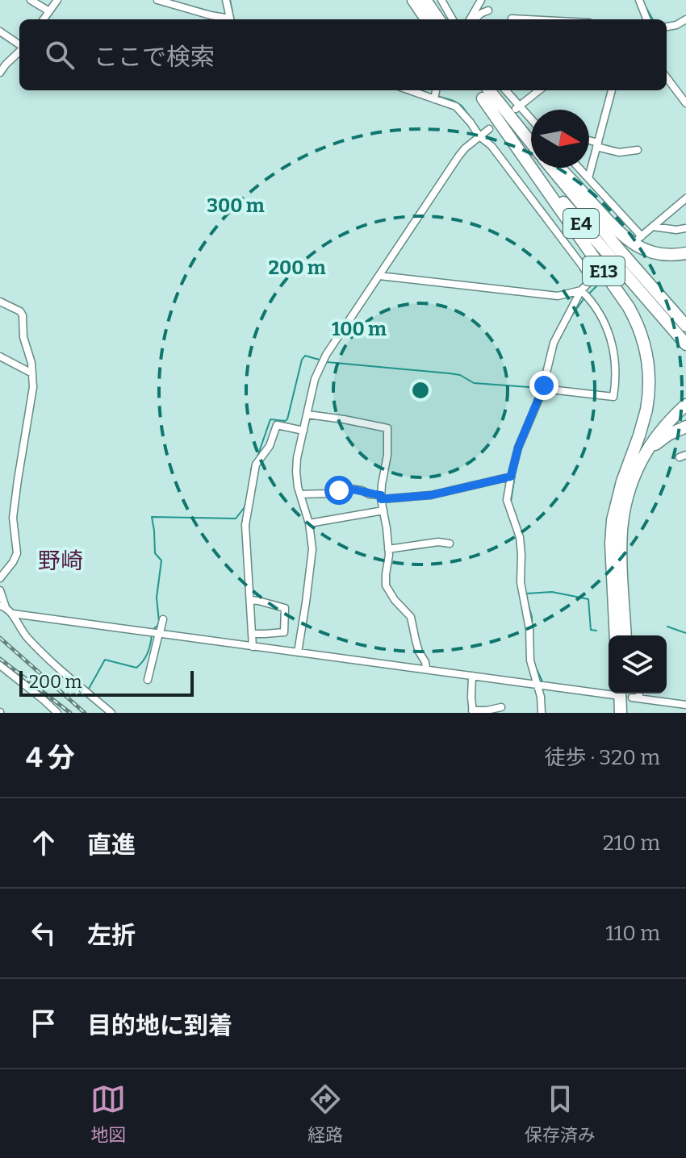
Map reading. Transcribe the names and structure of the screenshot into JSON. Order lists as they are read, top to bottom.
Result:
{
  "streets": {
    "highway": ["E4", "E13"]
  },
  "crossings": [
    ["E4", "E13"]
  ],
  "districts": ["野崎"],
  "scale_bar": "200 m",
  "north": "right",
  "page": {
    "search": "ここで検索",
    "scale": "200 m",
    "heading": ["4 分", "徒歩 · 320 m"],
    "list": [
      ["直進", "210 m"],
      ["左折", "110 m"],
      "目的地に到着"
    ],
    "nav": ["地図", "経路", "保存済み"]
  },
  "rings": ["300 m", "200 m", "100 m"]
}
